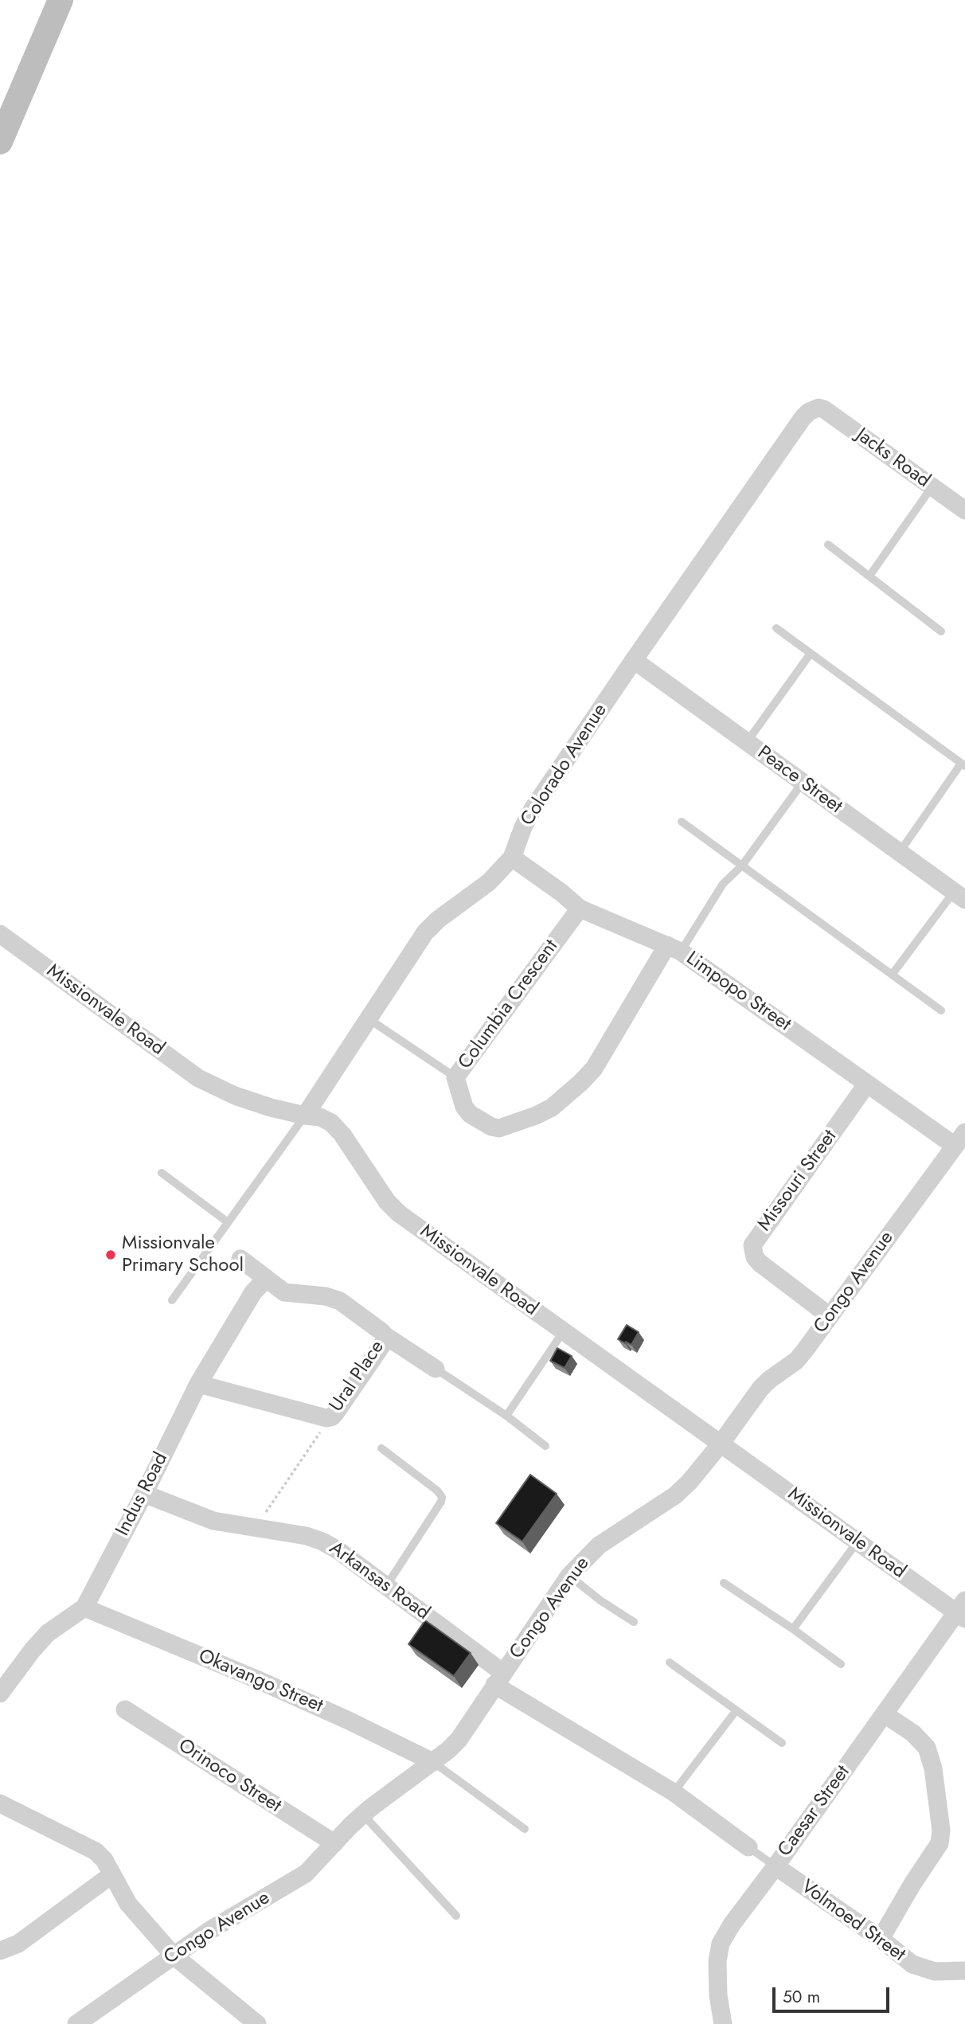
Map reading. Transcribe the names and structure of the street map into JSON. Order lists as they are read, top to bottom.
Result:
{
  "streets": {
    "street": [
      "Jacks Road",
      "Colorado Avenue",
      "Peace Street",
      "Limpopo Street",
      "Columbia Crescent",
      "Missionvale Road",
      "Missouri Street",
      "Congo Avenue",
      "Ural Place",
      "Indus Road",
      "Arkansas Road",
      "Okavango Street",
      "Orinoco Street",
      "Caesar Street",
      "Volmoed Street"
    ]
  },
  "crossings": [
    ["Jacks Road", "Colorado Avenue"],
    ["Colorado Avenue", "Peace Street"],
    ["Colorado Avenue", "Limpopo Street"],
    ["Colorado Avenue", "Missionvale Road"],
    ["Limpopo Street", "Columbia Crescent"],
    ["Limpopo Street", "Missouri Street"],
    ["Limpopo Street", "Congo Avenue"],
    ["Missionvale Road", "Congo Avenue"],
    ["Missionvale Road", "Caesar Street"],
    ["Missouri Street", "Congo Avenue"],
    ["Congo Avenue", "Arkansas Road"],
    ["Congo Avenue", "Okavango Street"],
    ["Congo Avenue", "Orinoco Street"],
    ["Ural Place", "Indus Road"],
    ["Indus Road", "Arkansas Road"],
    ["Indus Road", "Okavango Street"],
    ["Caesar Street", "Volmoed Street"]
  ],
  "places": ["Missionvale Primary School"],
  "scale_bar": "50 m"
}
